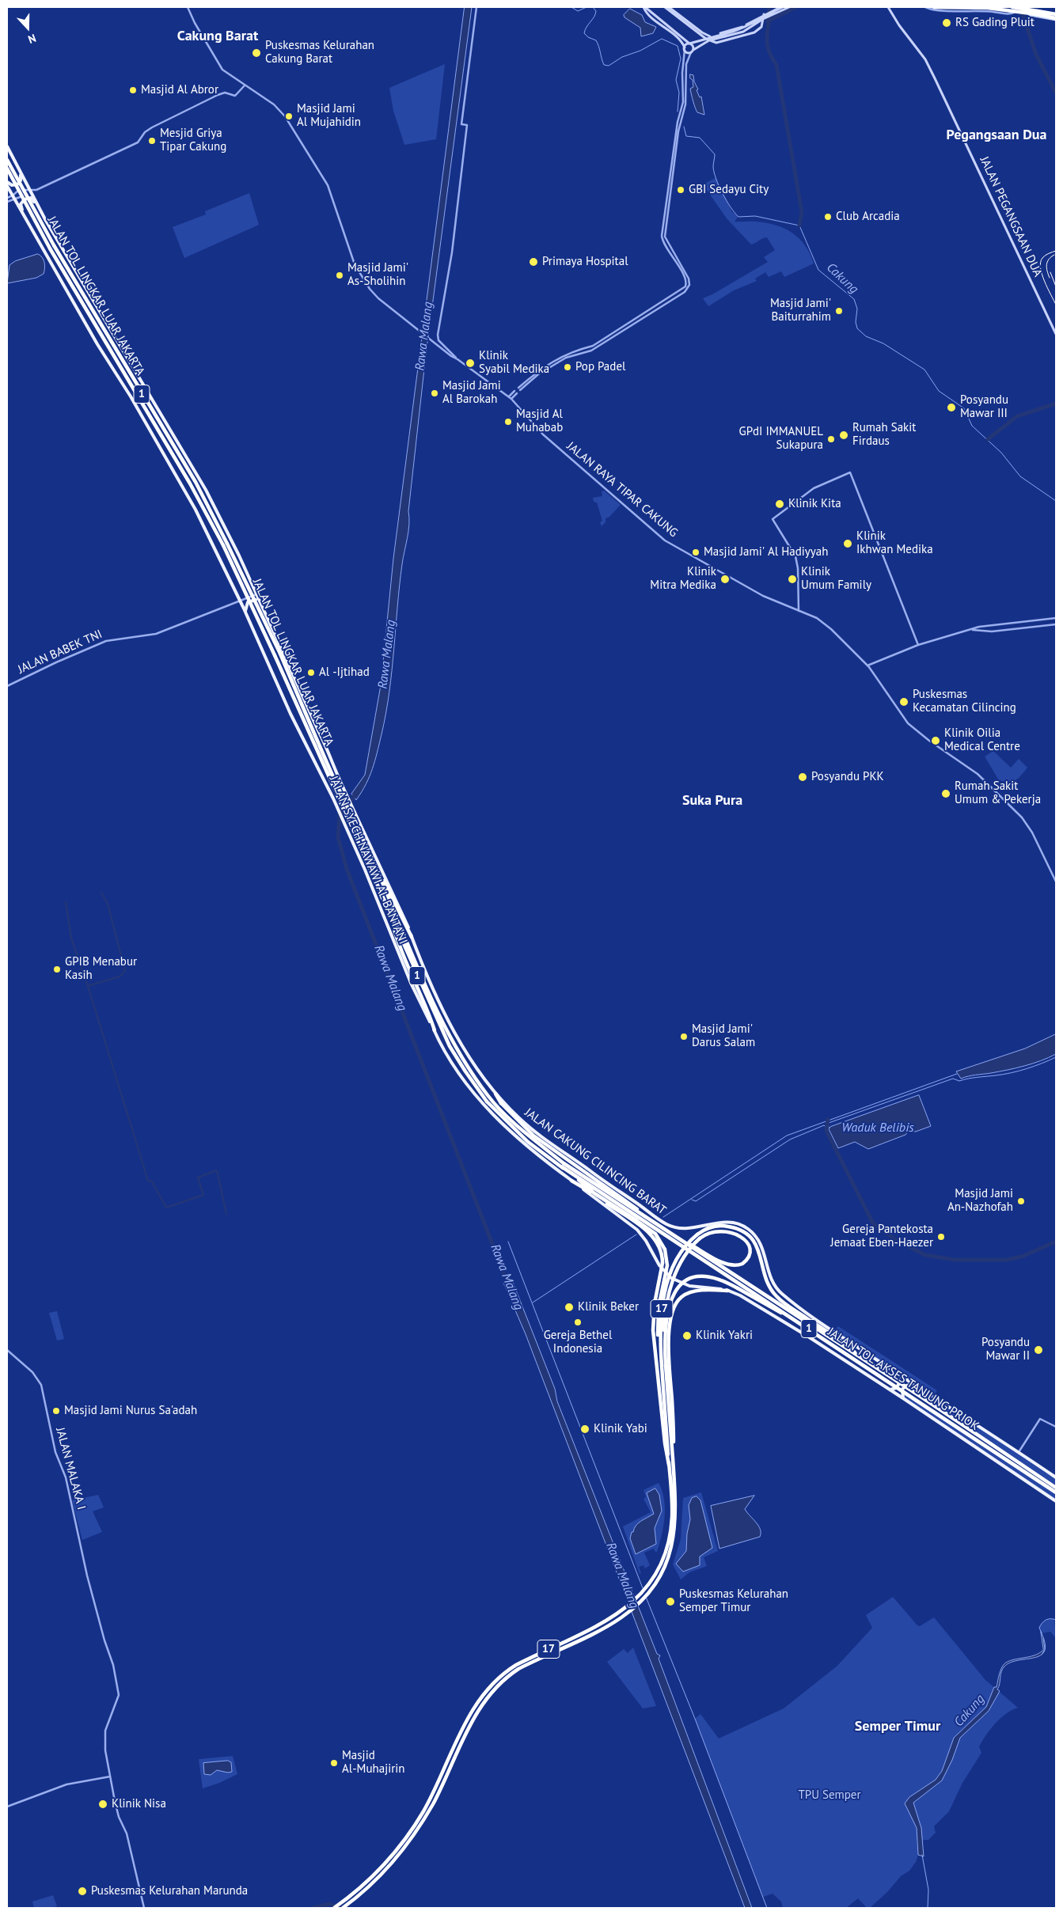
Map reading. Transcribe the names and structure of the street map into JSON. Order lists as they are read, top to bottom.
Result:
{
  "streets": {
    "highway": [
      "JALAN TOL LINGKAR LUAR JAKARTA",
      "1",
      "JALAN SYECH NAWAWI AL BANTANI",
      "JALAN CAKUNG CILINCING BARAT",
      "17",
      "JALAN TOL AKSES TANJUNG PRIOK"
    ],
    "main road": ["JALAN PEGANGSAAN DUA"],
    "street": ["JALAN RAYA TIPAR CAKUNG", "JALAN BABEK TNI", "JALAN MALAKA I"]
  },
  "crossings": [
    ["JALAN TOL LINGKAR LUAR JAKARTA", "JALAN SYECH NAWAWI AL BANTANI"],
    ["JALAN TOL LINGKAR LUAR JAKARTA", "JALAN TOL AKSES TANJUNG PRIOK"],
    ["JALAN BABEK TNI", "JALAN SYECH NAWAWI AL BANTANI"],
    ["JALAN SYECH NAWAWI AL BANTANI", "JALAN CAKUNG CILINCING BARAT"],
    ["17", "JALAN TOL AKSES TANJUNG PRIOK"]
  ],
  "districts": [
    "Cakung Barat",
    "Pegangsaan Dua",
    "Suka Pura",
    "Semper Timur"
  ],
  "water": ["Cakung", "Rawa Malang", "Waduk Belibis"],
  "parks": ["TPU Semper"],
  "places": [
    "RS Gading Pluit",
    "Puskesmas Kelurahan Cakung Barat",
    "Masjid Al Abror",
    "Masjid Jami Al Mujahidin",
    "Mesjid Griya Tipar Cakung",
    "GBI Sedayu City",
    "Club Arcadia",
    "Primaya Hospital",
    "Masjid Jami' As-Sholihin",
    "Masjid Jami' Baiturrahim",
    "Klinik Syabil Medika",
    "Pop Padel",
    "Masjid Jami Al Barokah",
    "Posyandu Mawar III",
    "Masjid Al Muhabab",
    "Rumah Sakit Firdaus",
    "GPdI IMMANUEL Sukapura",
    "Klinik Kita",
    "Klinik Ikhwan Medika",
    "Masjid Jami' Al Hadiyyah",
    "Klinik Mitra Medika",
    "Klinik Umum Family",
    "Al -Ijtihad",
    "Puskesmas Kecamatan Cilincing",
    "Klinik Oilia Medical Centre",
    "Posyandu PKK",
    "Rumah Sakit Umum & Pekerja",
    "GPIB Menabur Kasih",
    "Masjid Jami' Darus Salam",
    "Masjid Jami An-Nazhofah",
    "Gereja Pantekosta Jemaat Eben-Haezer",
    "Klinik Beker",
    "Gereja Bethel Indonesia",
    "Klinik Yakri",
    "Posyandu Mawar II",
    "Masjid Jami Nurus Sa'adah",
    "Klinik Yabi",
    "Puskesmas Kelurahan Semper Timur",
    "Masjid Al-Muhajirin",
    "Klinik Nisa",
    "Puskesmas Kelurahan Marunda"
  ],
  "north": "bottom"
}
